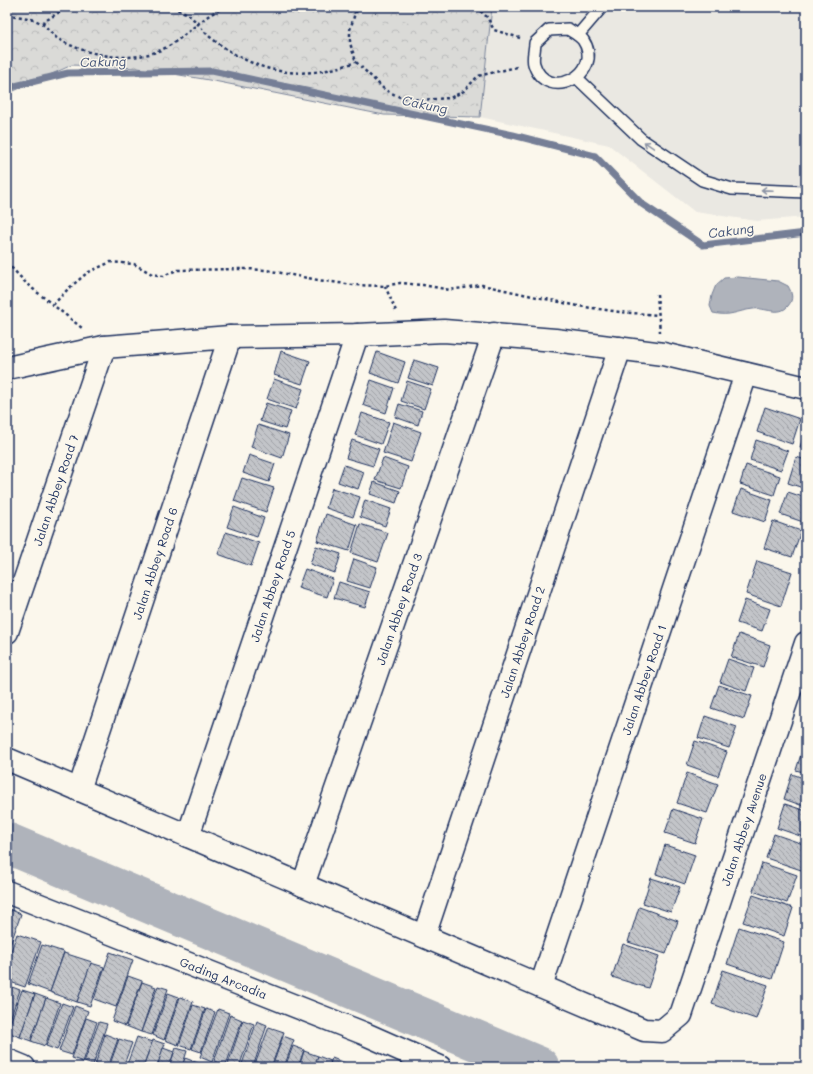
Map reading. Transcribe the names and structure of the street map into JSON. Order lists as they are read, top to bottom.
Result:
{
  "streets": {
    "street": [
      "Jalan Abbey Road 7",
      "Jalan Abbey Road 6",
      "Jalan Abbey Road 5",
      "Jalan Abbey Road 3",
      "Jalan Abbey Road 2",
      "Jalan Abbey Road 1",
      "Jalan Abbey Avenue",
      "Gading Arcadia"
    ]
  },
  "crossings": [
    ["Jalan Abbey Road 1", "Jalan Abbey Avenue"]
  ],
  "water": ["Cakung"]
}
